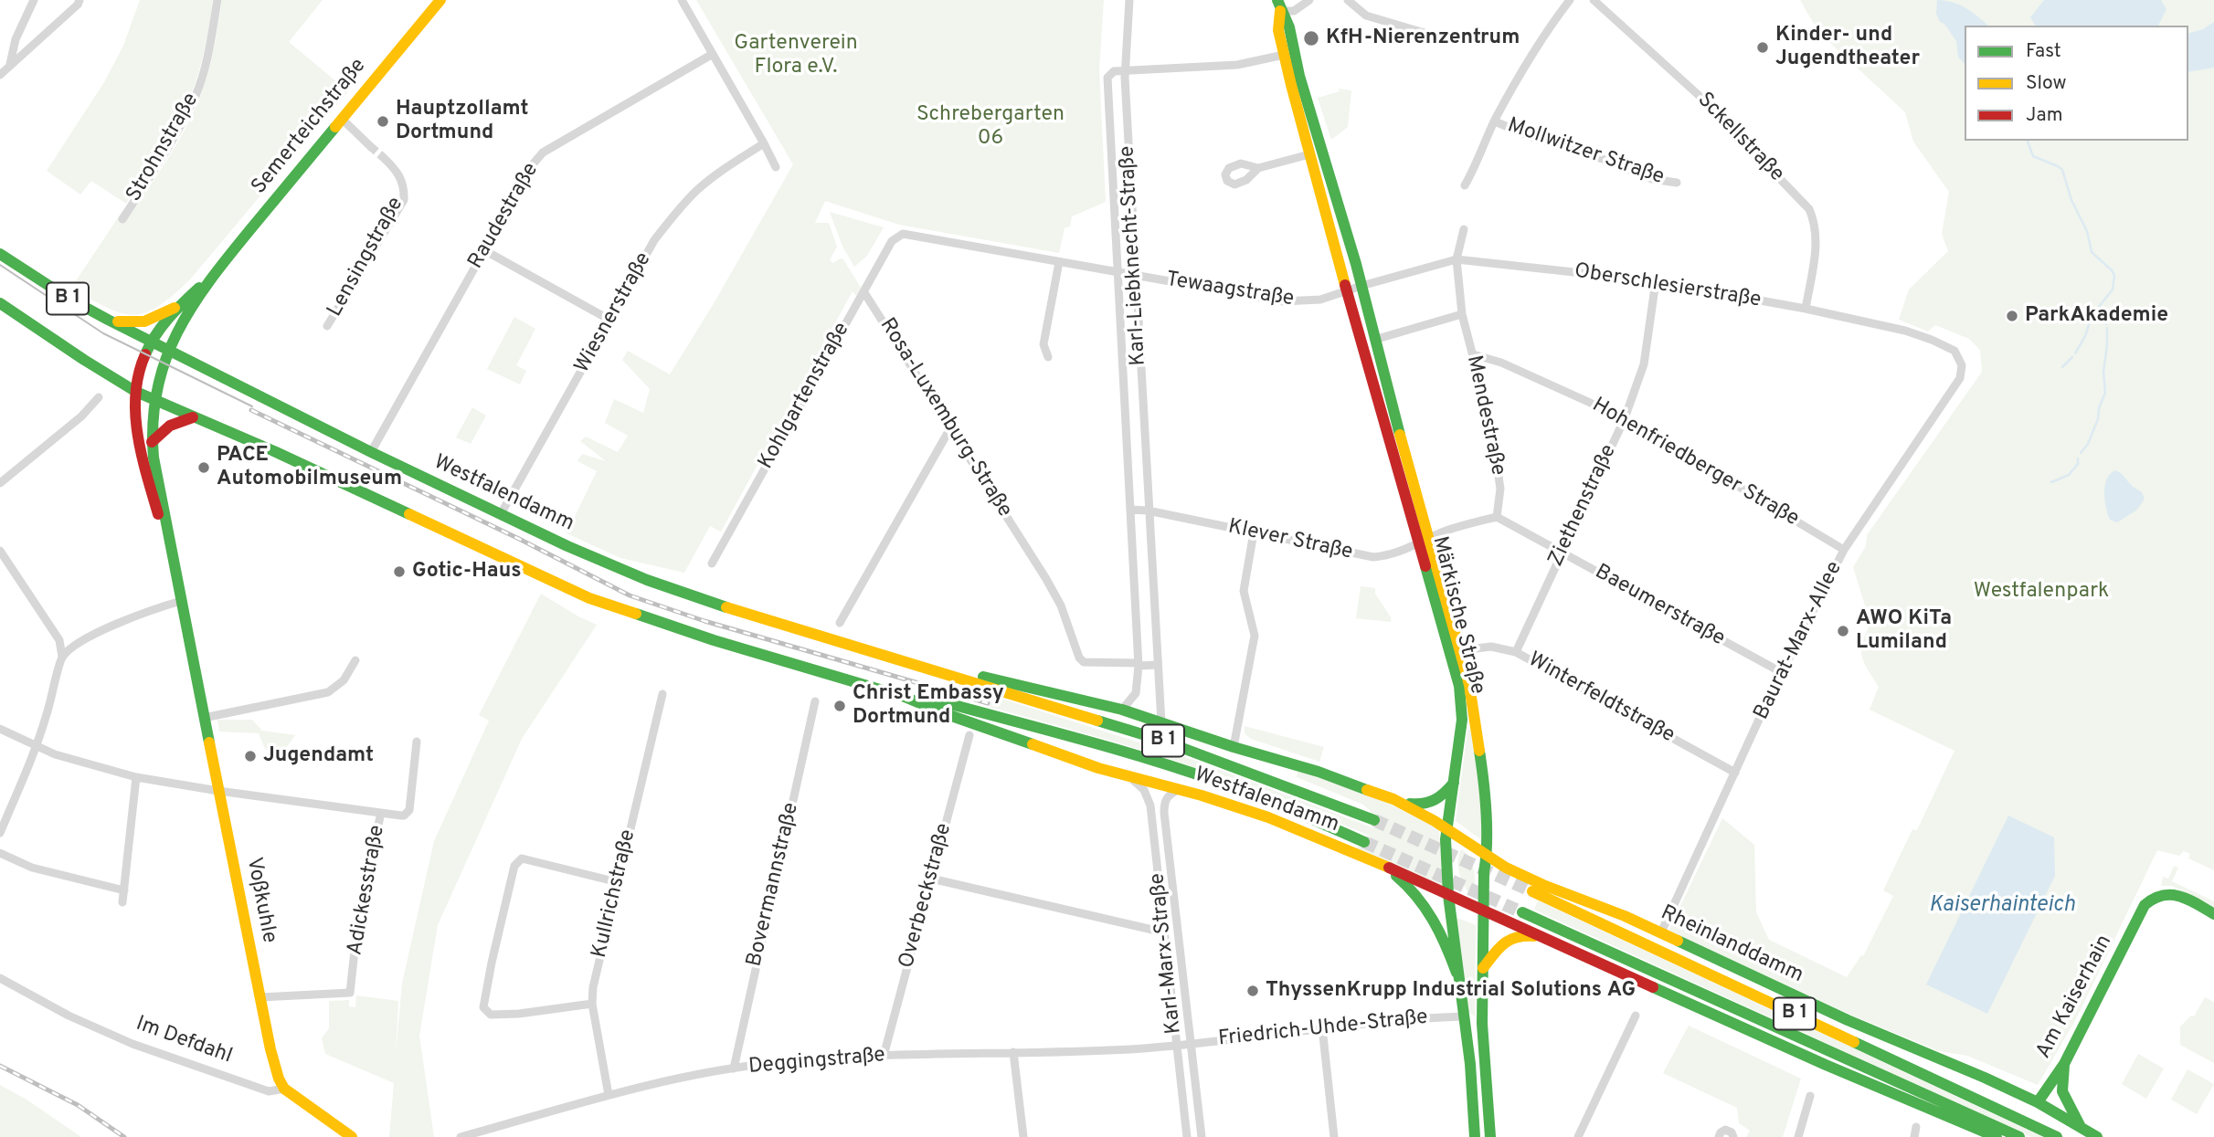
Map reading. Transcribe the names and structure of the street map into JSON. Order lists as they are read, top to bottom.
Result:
{
  "streets": {
    "main road": [
      "Semerteichstraße",
      "B 1",
      "Westfalendamm",
      "Märkische Straße",
      "Voßkuhle",
      "Rheinlanddamm",
      "Am Kaiserhain"
    ],
    "street": [
      "Sckellstraße",
      "Strohnstraße",
      "Mollwitzer Straße",
      "Raudestraße",
      "Karl-Liebknecht-Straße",
      "Lensingstraße",
      "Oberschlesierstraße",
      "Tewaagstraße",
      "Wiesnerstraße",
      "Kohlgartenstraße",
      "Mendestraße",
      "Rosa-Luxemburg-Straße",
      "Hohenfriedberger Straße",
      "Ziethenstraße",
      "Klever Straße",
      "Baeumerstraße",
      "Baurat-Marx-Allee",
      "Winterfeldtstraße",
      "Bovermannstraße",
      "Adickesstraße",
      "Kullrichstraße",
      "Overbeckstraße",
      "Karl-Marx-Straße",
      "Friedrich-Uhde-Straße",
      "Im Defdahl",
      "Deggingstraße"
    ]
  },
  "crossings": [
    ["Semerteichstraße", "Westfalendamm"],
    ["Semerteichstraße", "Voßkuhle"],
    ["Sckellstraße", "Oberschlesierstraße"],
    ["Raudestraße", "Westfalendamm"],
    ["Karl-Liebknecht-Straße", "Tewaagstraße"],
    ["Karl-Liebknecht-Straße", "Rosa-Luxemburg-Straße"],
    ["Karl-Liebknecht-Straße", "Westfalendamm"],
    ["Karl-Liebknecht-Straße", "Klever Straße"],
    ["Oberschlesierstraße", "Tewaagstraße"],
    ["Oberschlesierstraße", "Mendestraße"],
    ["Oberschlesierstraße", "Ziethenstraße"],
    ["Oberschlesierstraße", "Märkische Straße"],
    ["Oberschlesierstraße", "Baurat-Marx-Allee"],
    ["Tewaagstraße", "Kohlgartenstraße"],
    ["Tewaagstraße", "Märkische Straße"],
    ["Wiesnerstraße", "Westfalendamm"],
    ["Kohlgartenstraße", "Rosa-Luxemburg-Straße"],
    ["Mendestraße", "Hohenfriedberger Straße"],
    ["Mendestraße", "Baeumerstraße"],
    ["Hohenfriedberger Straße", "Ziethenstraße"],
    ["Hohenfriedberger Straße", "Baurat-Marx-Allee"],
    ["Westfalendamm", "Märkische Straße"],
    ["Westfalendamm", "Voßkuhle"],
    ["Westfalendamm", "Rheinlanddamm"],
    ["Westfalendamm", "Karl-Marx-Straße"],
    ["Ziethenstraße", "Baeumerstraße"],
    ["Ziethenstraße", "Winterfeldtstraße"],
    ["Klever Straße", "Märkische Straße"],
    ["Baeumerstraße", "Baurat-Marx-Allee"],
    ["Märkische Straße", "Winterfeldtstraße"],
    ["Märkische Straße", "Rheinlanddamm"],
    ["Märkische Straße", "Friedrich-Uhde-Straße"],
    ["Baurat-Marx-Allee", "Winterfeldtstraße"],
    ["Baurat-Marx-Allee", "Rheinlanddamm"],
    ["Bovermannstraße", "Deggingstraße"],
    ["Adickesstraße", "Voßkuhle"],
    ["Kullrichstraße", "Deggingstraße"],
    ["Overbeckstraße", "Deggingstraße"],
    ["Voßkuhle", "Im Defdahl"],
    ["Rheinlanddamm", "Am Kaiserhain"],
    ["Karl-Marx-Straße", "Friedrich-Uhde-Straße"],
    ["Karl-Marx-Straße", "Deggingstraße"],
    ["Friedrich-Uhde-Straße", "Deggingstraße"]
  ],
  "water": ["Kaiserhainteich"],
  "parks": ["Gartenverein Flora e.V.", "Schrebergarten 06", "Westfalenpark"],
  "places": [
    "KfH-Nierenzentrum",
    "Kinder- und Jugendtheater",
    "Hauptzollamt Dortmund",
    "ParkAkademie",
    "PACE Automobilmuseum",
    "Gotic-Haus",
    "AWO KiTa Lumiland",
    "Christ Embassy Dortmund",
    "Jugendamt",
    "ThyssenKrupp Industrial Solutions AG"
  ],
  "legend": ["Fast", "Slow", "Jam"]
}
